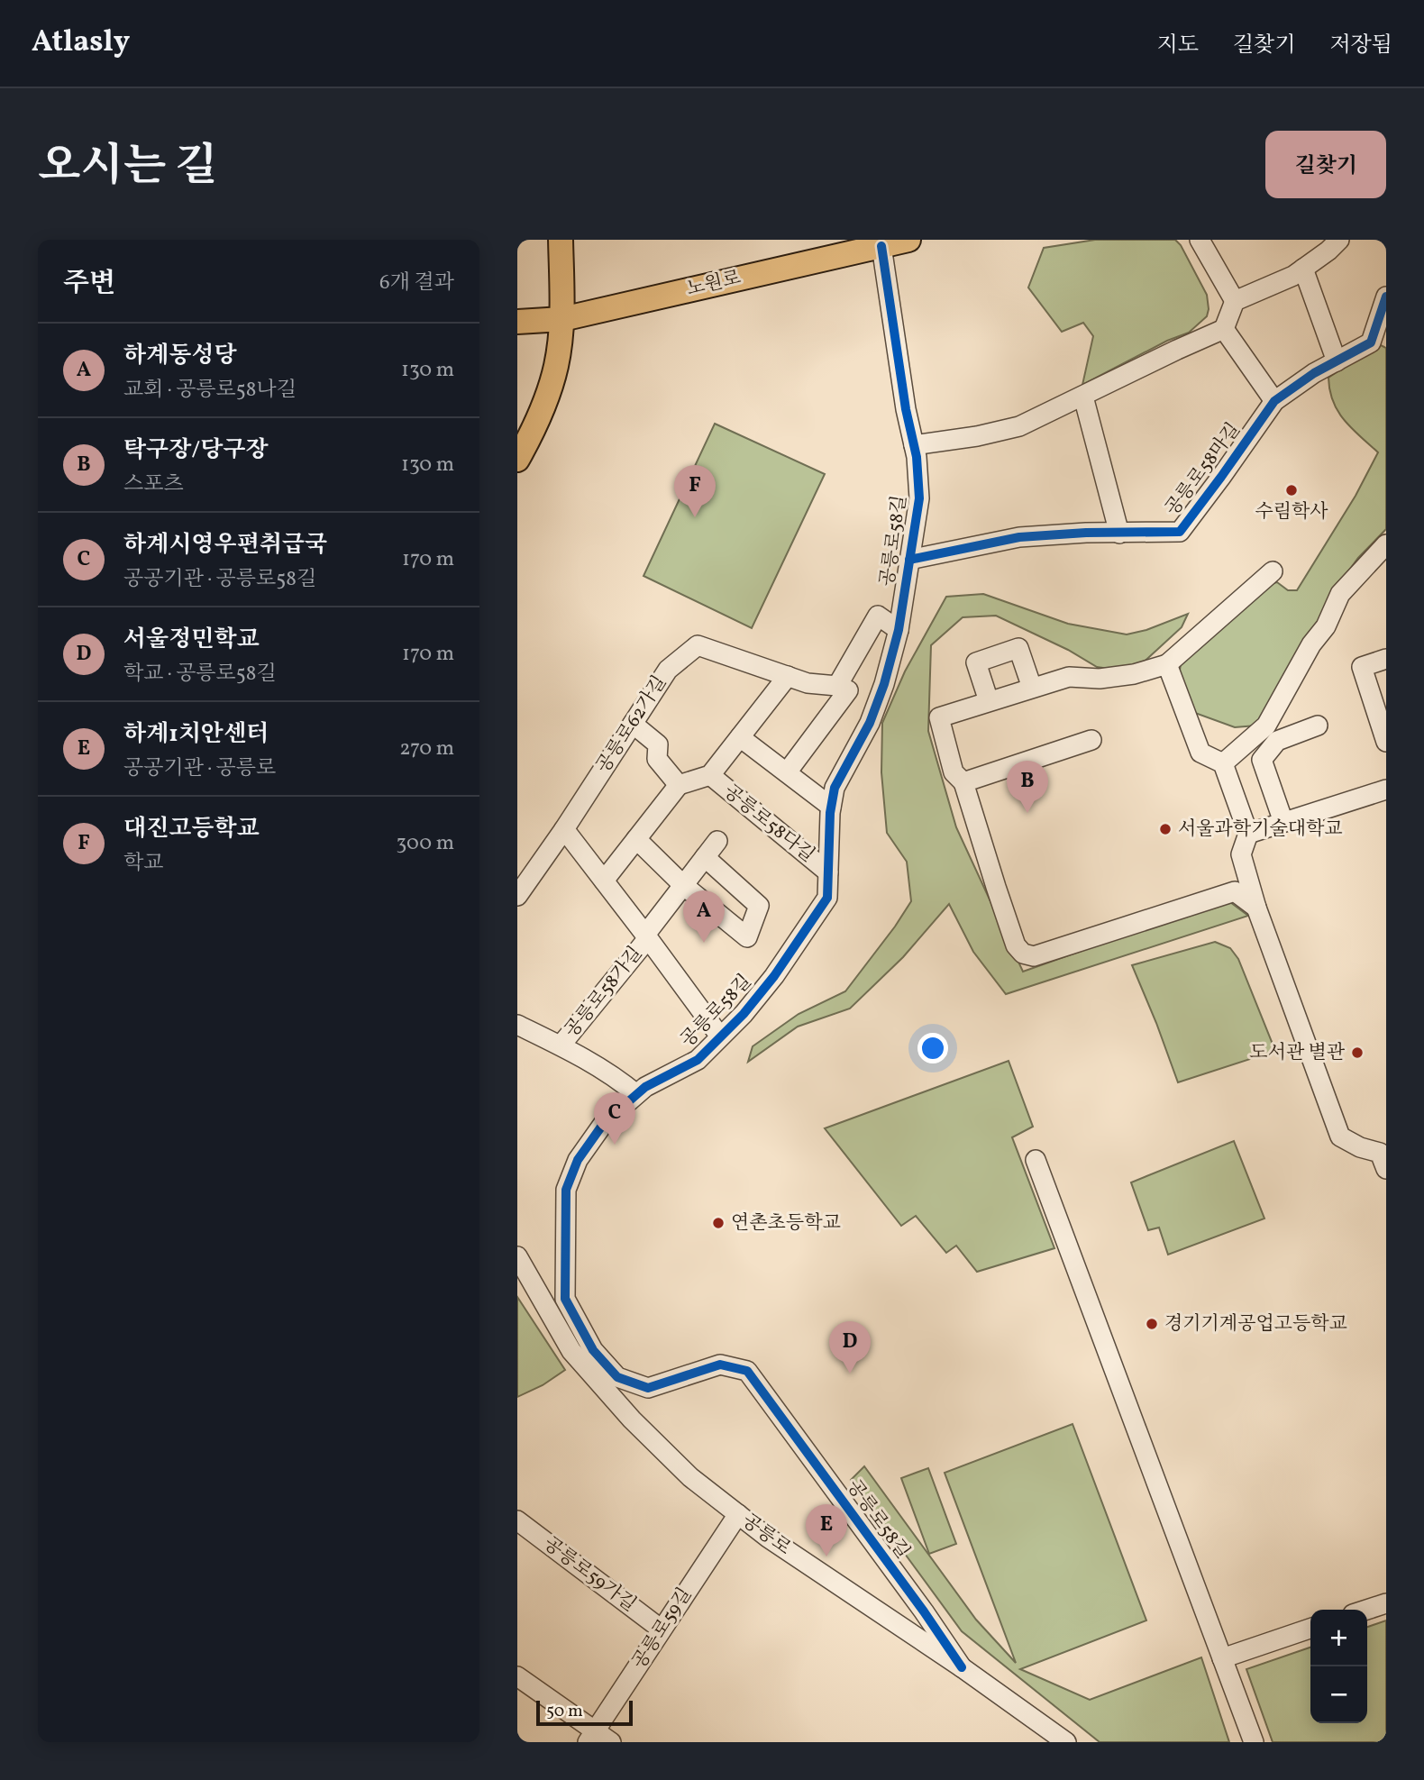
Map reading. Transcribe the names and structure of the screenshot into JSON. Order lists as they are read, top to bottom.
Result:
{
  "streets": {
    "main road": ["노원로"],
    "street": [
      "공릉로58마길",
      "공릉로58길",
      "공릉로62가길",
      "공릉로58다길",
      "공릉로58가길",
      "공릉로",
      "공릉로59가길",
      "공릉로59길"
    ]
  },
  "crossings": [
    ["노원로", "공릉로58길"],
    ["공릉로58마길", "공릉로58길"],
    ["공릉로58길", "공릉로62가길"],
    ["공릉로58길", "공릉로58다길"],
    ["공릉로58길", "공릉로58가길"],
    ["공릉로58길", "공릉로"],
    ["공릉로62가길", "공릉로58다길"],
    ["공릉로", "공릉로59길"],
    ["공릉로59가길", "공릉로59길"]
  ],
  "places": [
    "수림학사",
    "서울과학기술대학교",
    "도서관 별관",
    "연촌초등학교",
    "경기기계공업고등학교"
  ],
  "scale_bar": "50 m",
  "page": {
    "header": "Atlasly",
    "nav": ["지도", "길찾기", "저장됨"],
    "title": "오시는 길",
    "buttons": "길찾기",
    "heading": ["주변", "6개 결과"],
    "list": [
      {
        "mark": "A",
        "name": "하계동성당",
        "note": "교회 · 공릉로58나길",
        "value": "130 m"
      },
      {
        "mark": "B",
        "name": "탁구장/당구장",
        "note": "스포츠",
        "value": "130 m"
      },
      {
        "mark": "C",
        "name": "하계시영우편취급국",
        "note": "공공기관 · 공릉로58길",
        "value": "170 m"
      },
      {
        "mark": "D",
        "name": "서울정민학교",
        "note": "학교 · 공릉로58길",
        "value": "170 m"
      },
      {
        "mark": "E",
        "name": "하계1치안센터",
        "note": "공공기관 · 공릉로",
        "value": "270 m"
      },
      {
        "mark": "F",
        "name": "대진고등학교",
        "note": "학교",
        "value": "300 m"
      }
    ],
    "pins": [
      "F",
      "B",
      "A",
      "C",
      "D",
      "E"
    ],
    "map_buttons": ["+", "−"],
    "scale": "50 m"
  }
}
